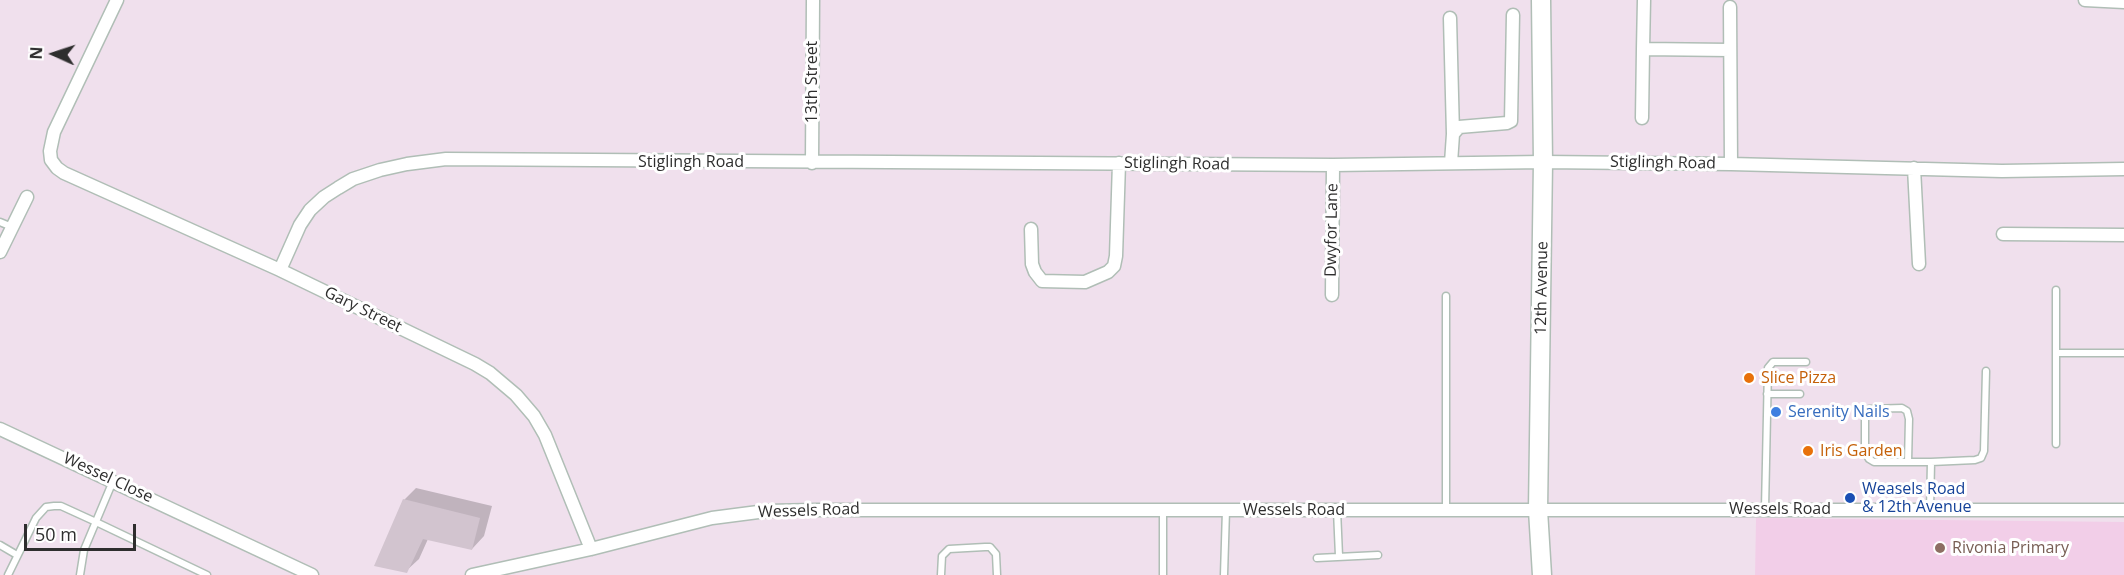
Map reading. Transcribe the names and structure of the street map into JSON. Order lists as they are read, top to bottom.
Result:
{
  "streets": {
    "main road": ["12th Avenue"],
    "street": [
      "13th Street",
      "Stiglingh Road",
      "Dwyfor Lane",
      "Gary Street",
      "Wessel Close",
      "Wessels Road"
    ]
  },
  "crossings": [
    ["13th Street", "Stiglingh Road"],
    ["Stiglingh Road", "Dwyfor Lane"],
    ["Stiglingh Road", "12th Avenue"],
    ["Stiglingh Road", "Gary Street"],
    ["12th Avenue", "Wessels Road"],
    ["Gary Street", "Wessels Road"]
  ],
  "places": [
    "Slice Pizza",
    "Serenity Nails",
    "Iris Garden",
    "Weasels Road & 12th Avenue",
    "Rivonia Primary"
  ],
  "scale_bar": "50 m",
  "north": "left"
}
